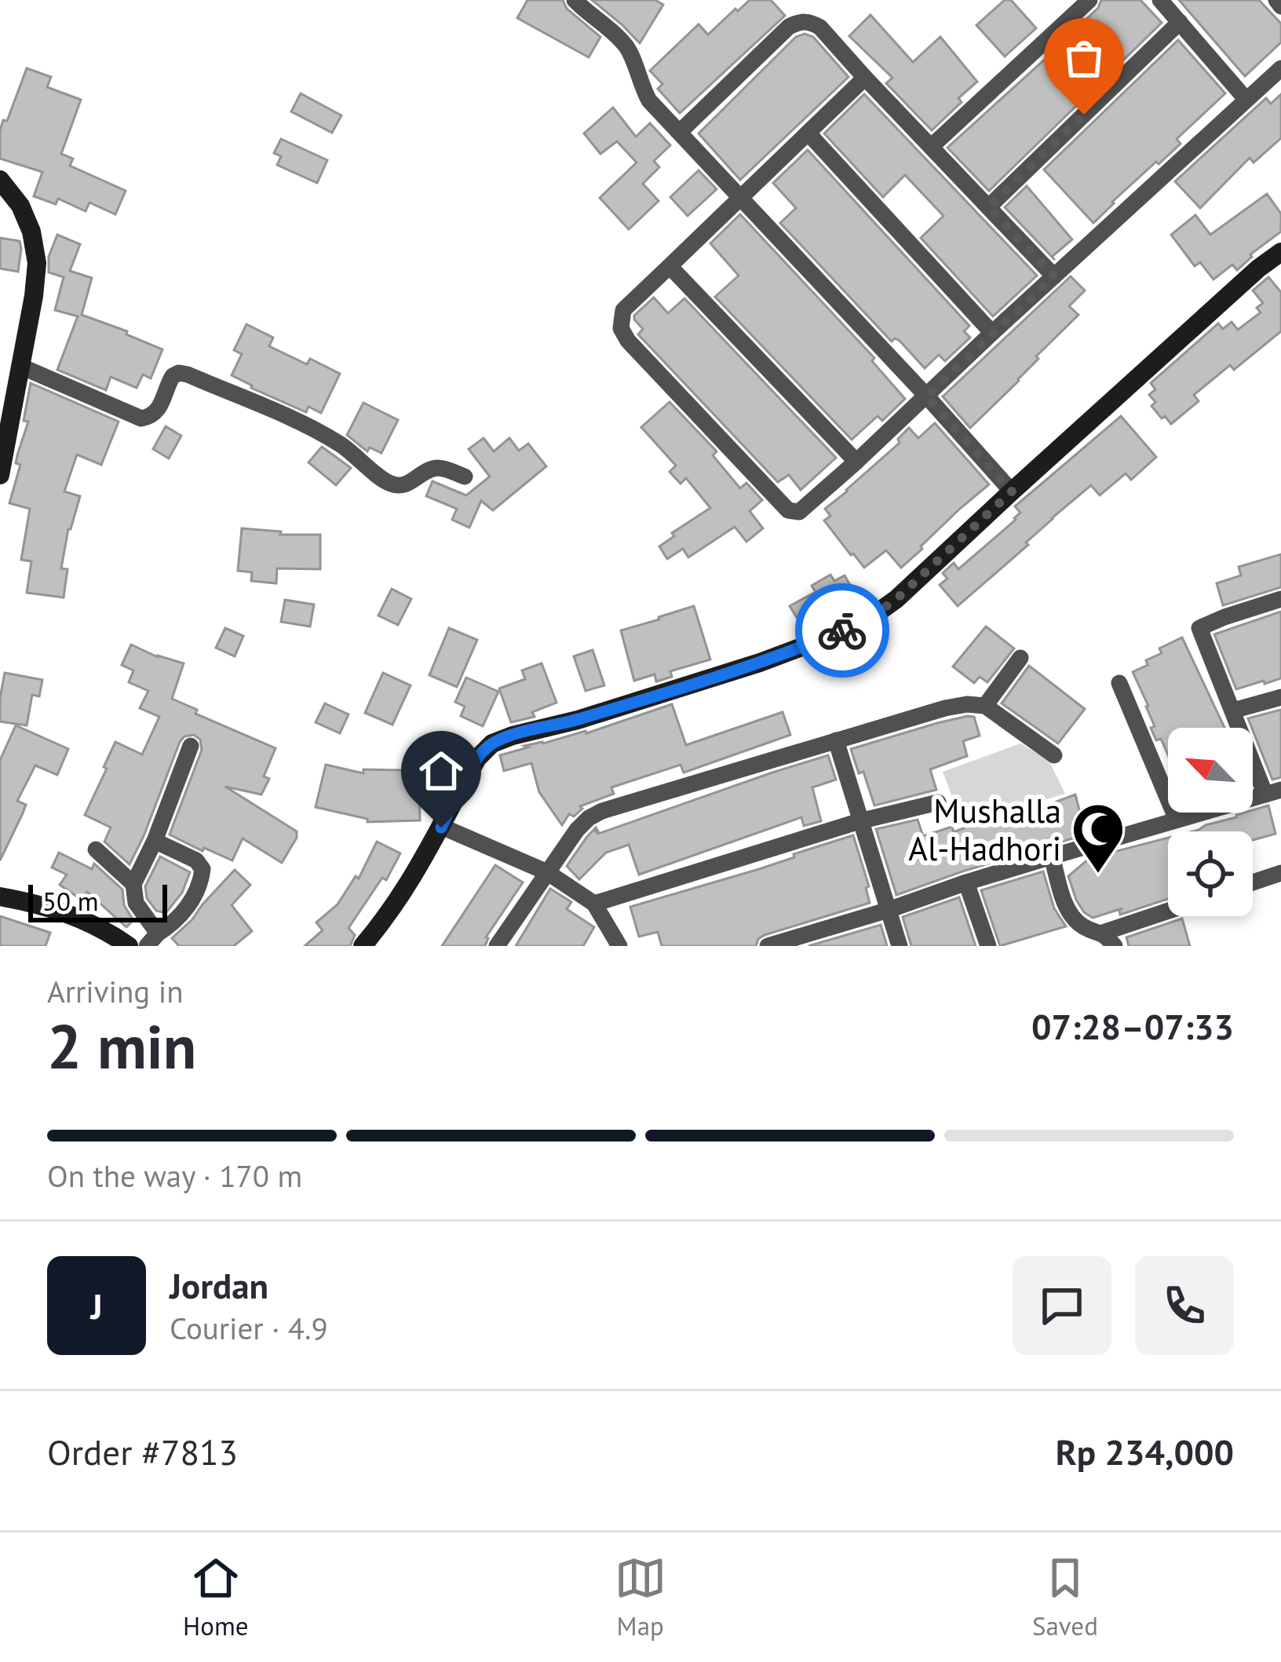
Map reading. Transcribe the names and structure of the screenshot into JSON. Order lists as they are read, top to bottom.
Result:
{
  "places": {
    "mosque": ["Mushalla Al-Hadhori"]
  },
  "scale_bar": "50 m",
  "north": "top left",
  "page": {
    "scale": "50 m",
    "heading": ["2 min", "Arriving in", "07:28–07:33"],
    "panel": [
      "Jordan",
      "Courier · 4.9",
      "Order #7813",
      "Rp 234,000"
    ],
    "bar": "On the way · 170 m",
    "round": "J",
    "tabs": ["Home", "Map", "Saved"]
  }
}
